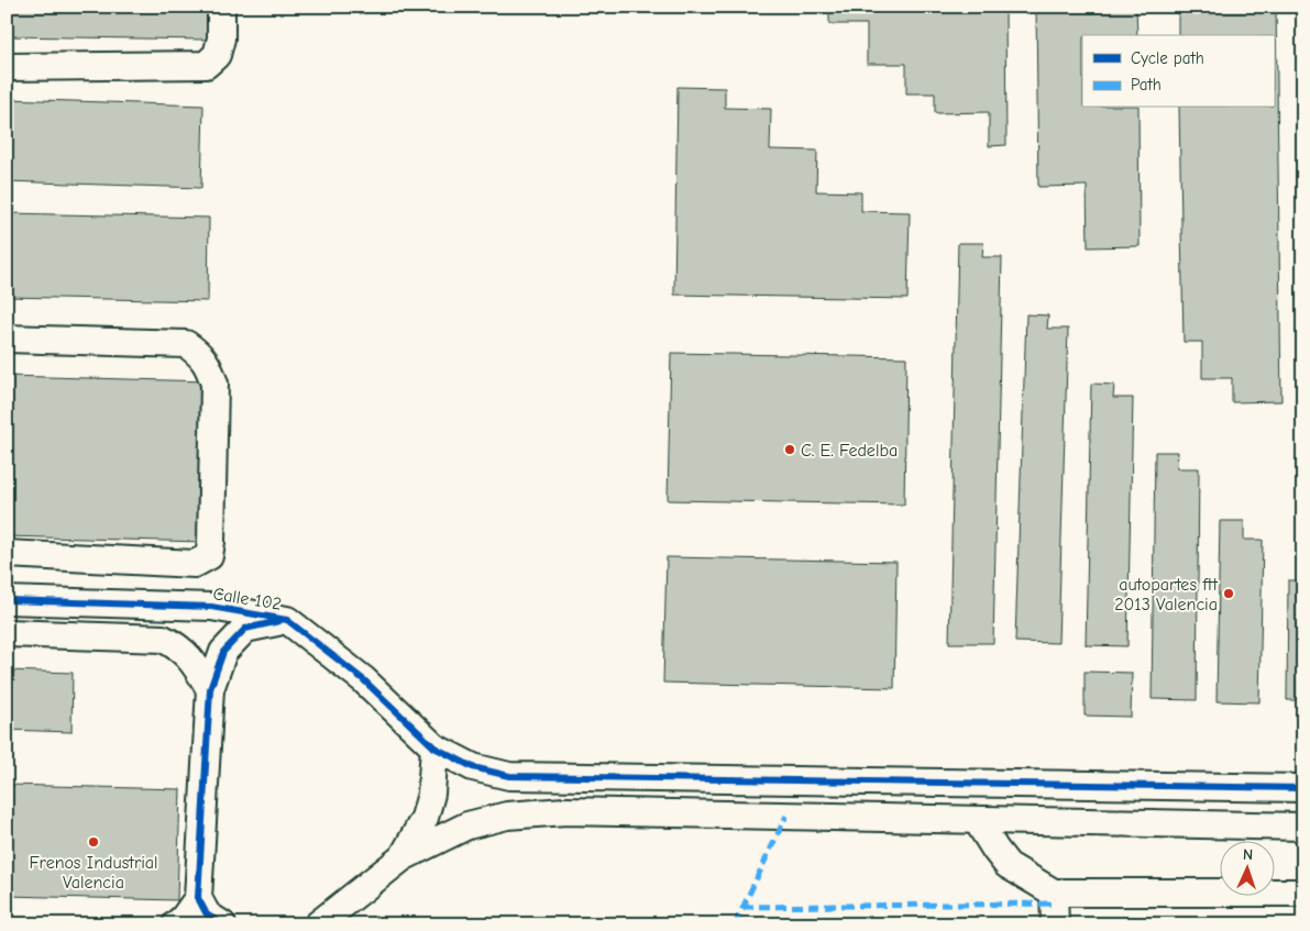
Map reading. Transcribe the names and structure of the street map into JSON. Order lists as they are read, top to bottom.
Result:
{
  "streets": {
    "street": ["Calle 102"]
  },
  "places": ["C. E. Fedelba", "autopartes ftt 2013 Valencia", "Frenos Industrial Valencia"],
  "legend": ["Cycle path", "Path"],
  "north": "top"
}
